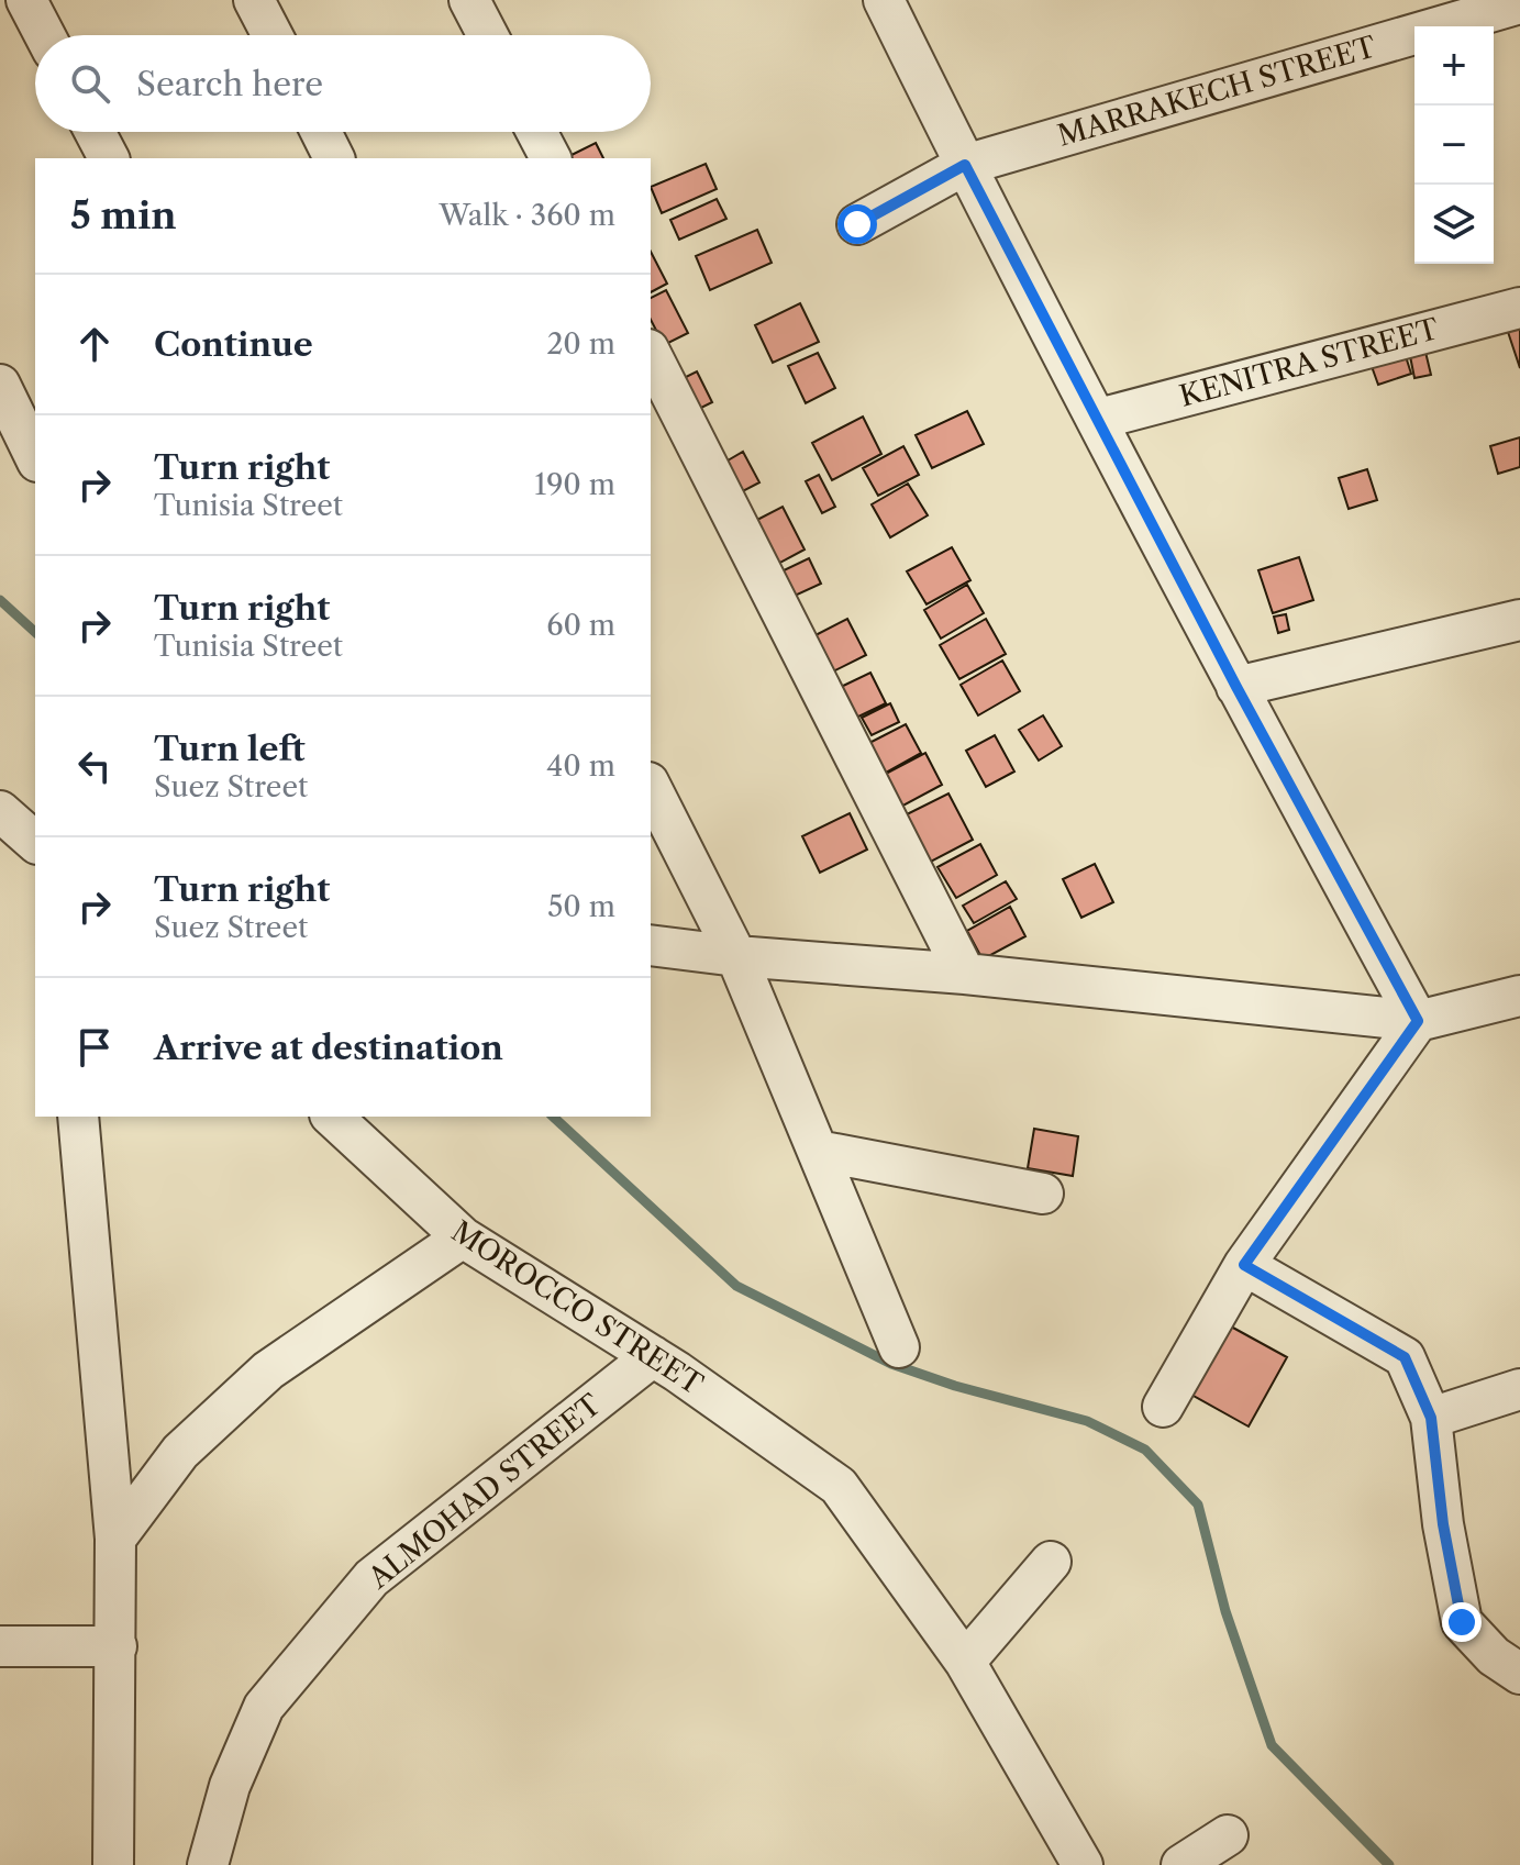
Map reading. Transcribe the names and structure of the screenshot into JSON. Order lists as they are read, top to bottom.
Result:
{
  "streets": {
    "street": [
      "MARRAKECH STREET",
      "KENITRA STREET",
      "MOROCCO STREET",
      "ALMOHAD STREET"
    ]
  },
  "crossings": [
    ["MOROCCO STREET", "ALMOHAD STREET"]
  ],
  "page": {
    "map_buttons": ["+", "−"],
    "search": "Search here",
    "heading": ["5 min", "Walk · 360 m"],
    "list": [
      ["Continue", "20 m"],
      ["Turn right", "Tunisia Street", "190 m"],
      ["Turn right", "Tunisia Street", "60 m"],
      ["Turn left", "Suez Street", "40 m"],
      ["Turn right", "Suez Street", "50 m"],
      "Arrive at destination"
    ]
  }
}
